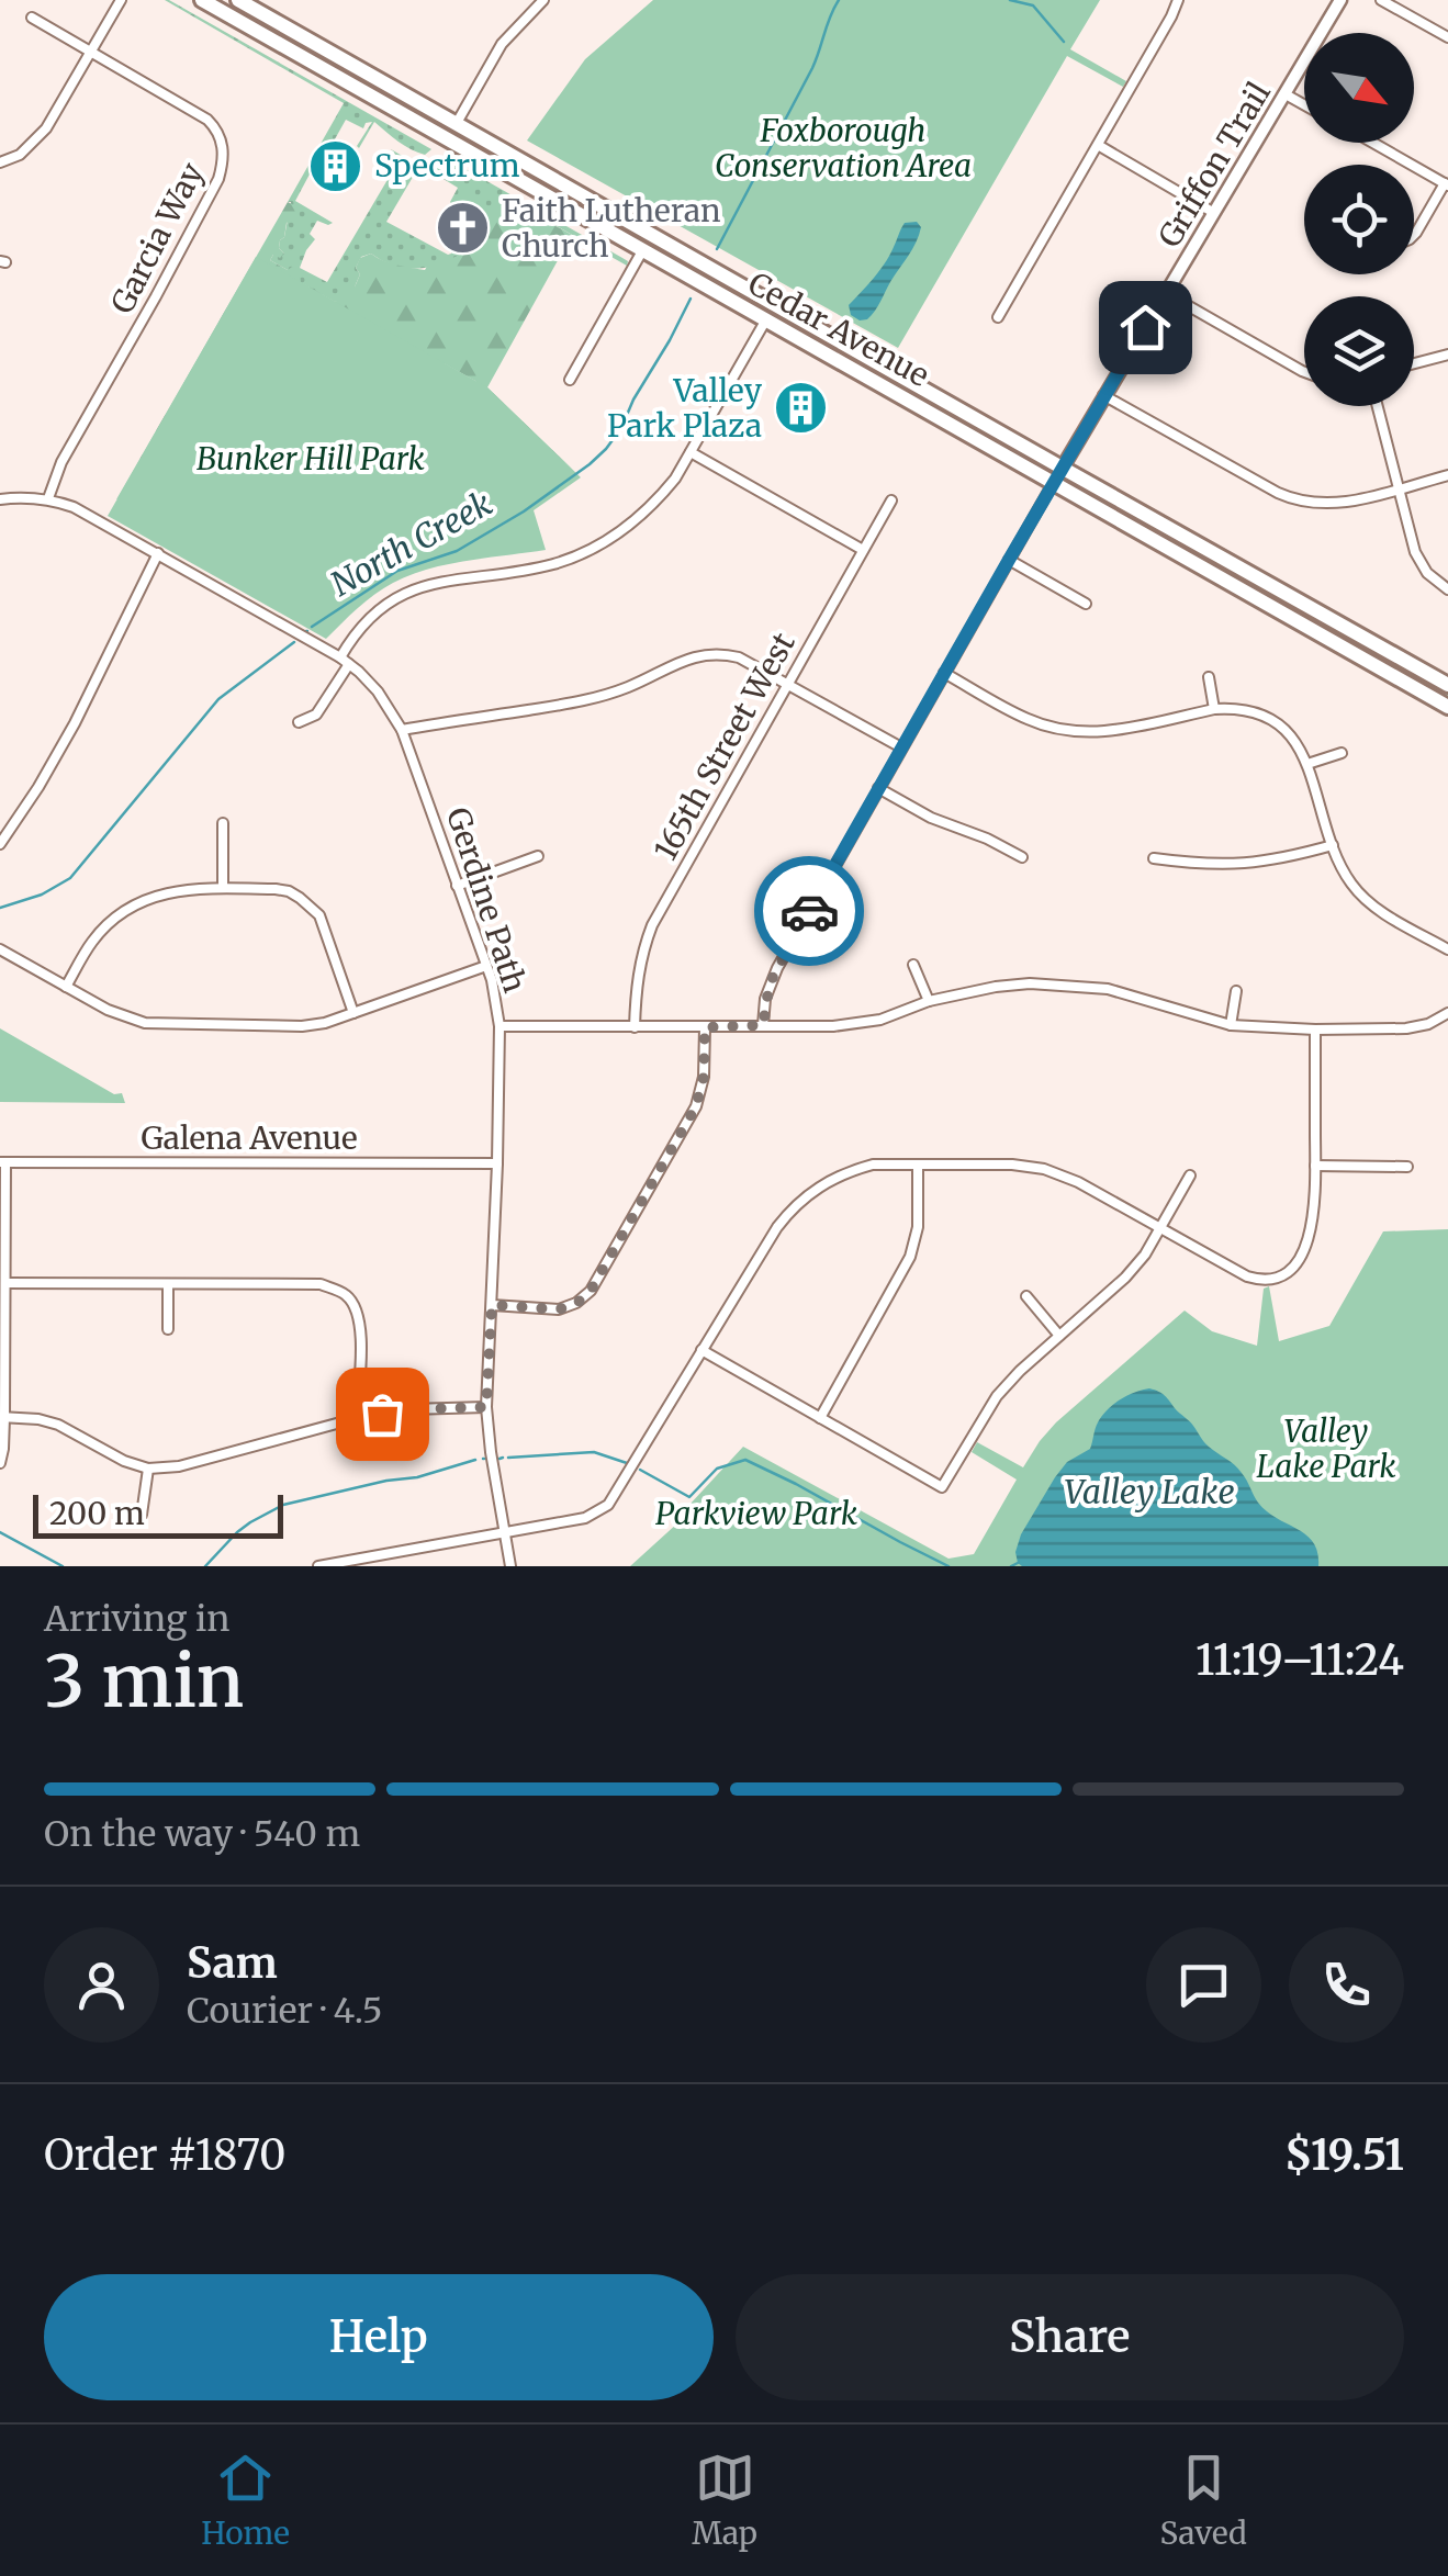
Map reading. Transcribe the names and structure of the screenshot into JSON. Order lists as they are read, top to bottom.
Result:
{
  "streets": {
    "main road": ["Cedar Avenue"],
    "street": [
      "Griffon Trail",
      "Garcia Way",
      "165th Street West",
      "Gerdine Path",
      "Galena Avenue"
    ]
  },
  "crossings": [
    ["Griffon Trail", "Cedar Avenue"],
    ["Garcia Way", "Gerdine Path"],
    ["Gerdine Path", "Galena Avenue"]
  ],
  "water": ["North Creek", "Valley Lake"],
  "parks": [
    "Foxborough Conservation Area",
    "Bunker Hill Park",
    "Valley Lake Park",
    "Parkview Park"
  ],
  "places": {
    "building": ["Spectrum", "Valley Park Plaza"],
    "church": ["Faith Lutheran Church"]
  },
  "scale_bar": "200 m",
  "north": "bottom right",
  "page": {
    "scale": "200 m",
    "heading": ["3 min", "Arriving in", "11:19–11:24"],
    "panel": [
      "Sam",
      "Courier · 4.5",
      "Order #1870",
      "$19.51"
    ],
    "bar": "On the way · 540 m",
    "buttons": ["Help", "Share"],
    "tabs": ["Home", "Map", "Saved"]
  }
}
